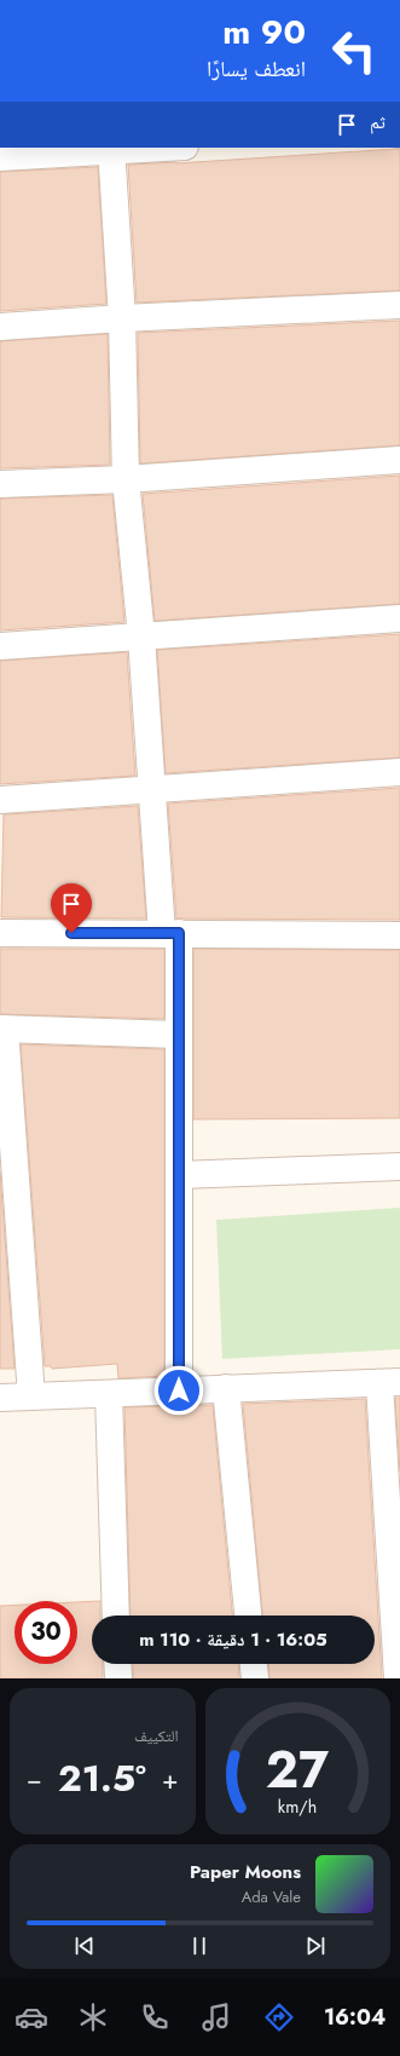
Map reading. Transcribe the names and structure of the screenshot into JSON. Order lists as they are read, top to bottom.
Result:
{
  "page": {
    "turn": ["90 m", "انعطف يسارًا"],
    "then": "ثم",
    "limit": "30",
    "trip": "16:05 · 1 دقيقة · 110 m",
    "tile": "التكييف",
    "heat": ["−", "21.5°", "+"],
    "song": ["Paper Moons", "Ada Vale"],
    "tabs": "16:04",
    "gauge": ["27", "km/h"]
  }
}
